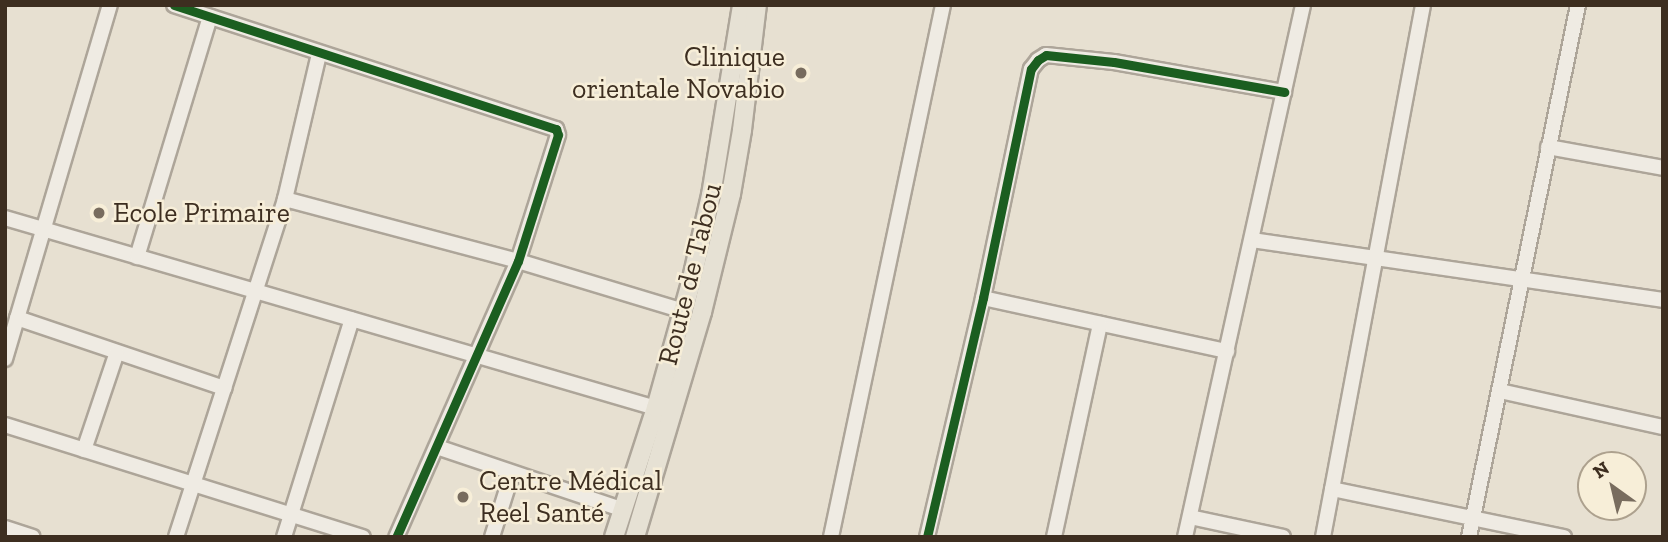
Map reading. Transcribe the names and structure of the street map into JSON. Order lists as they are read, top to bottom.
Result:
{
  "streets": {
    "main road": ["Route de Tabou"]
  },
  "places": ["Clinique orientale Novabio", "Ecole Primaire", "Centre Médical Reel Santé"],
  "north": "top left"
}
